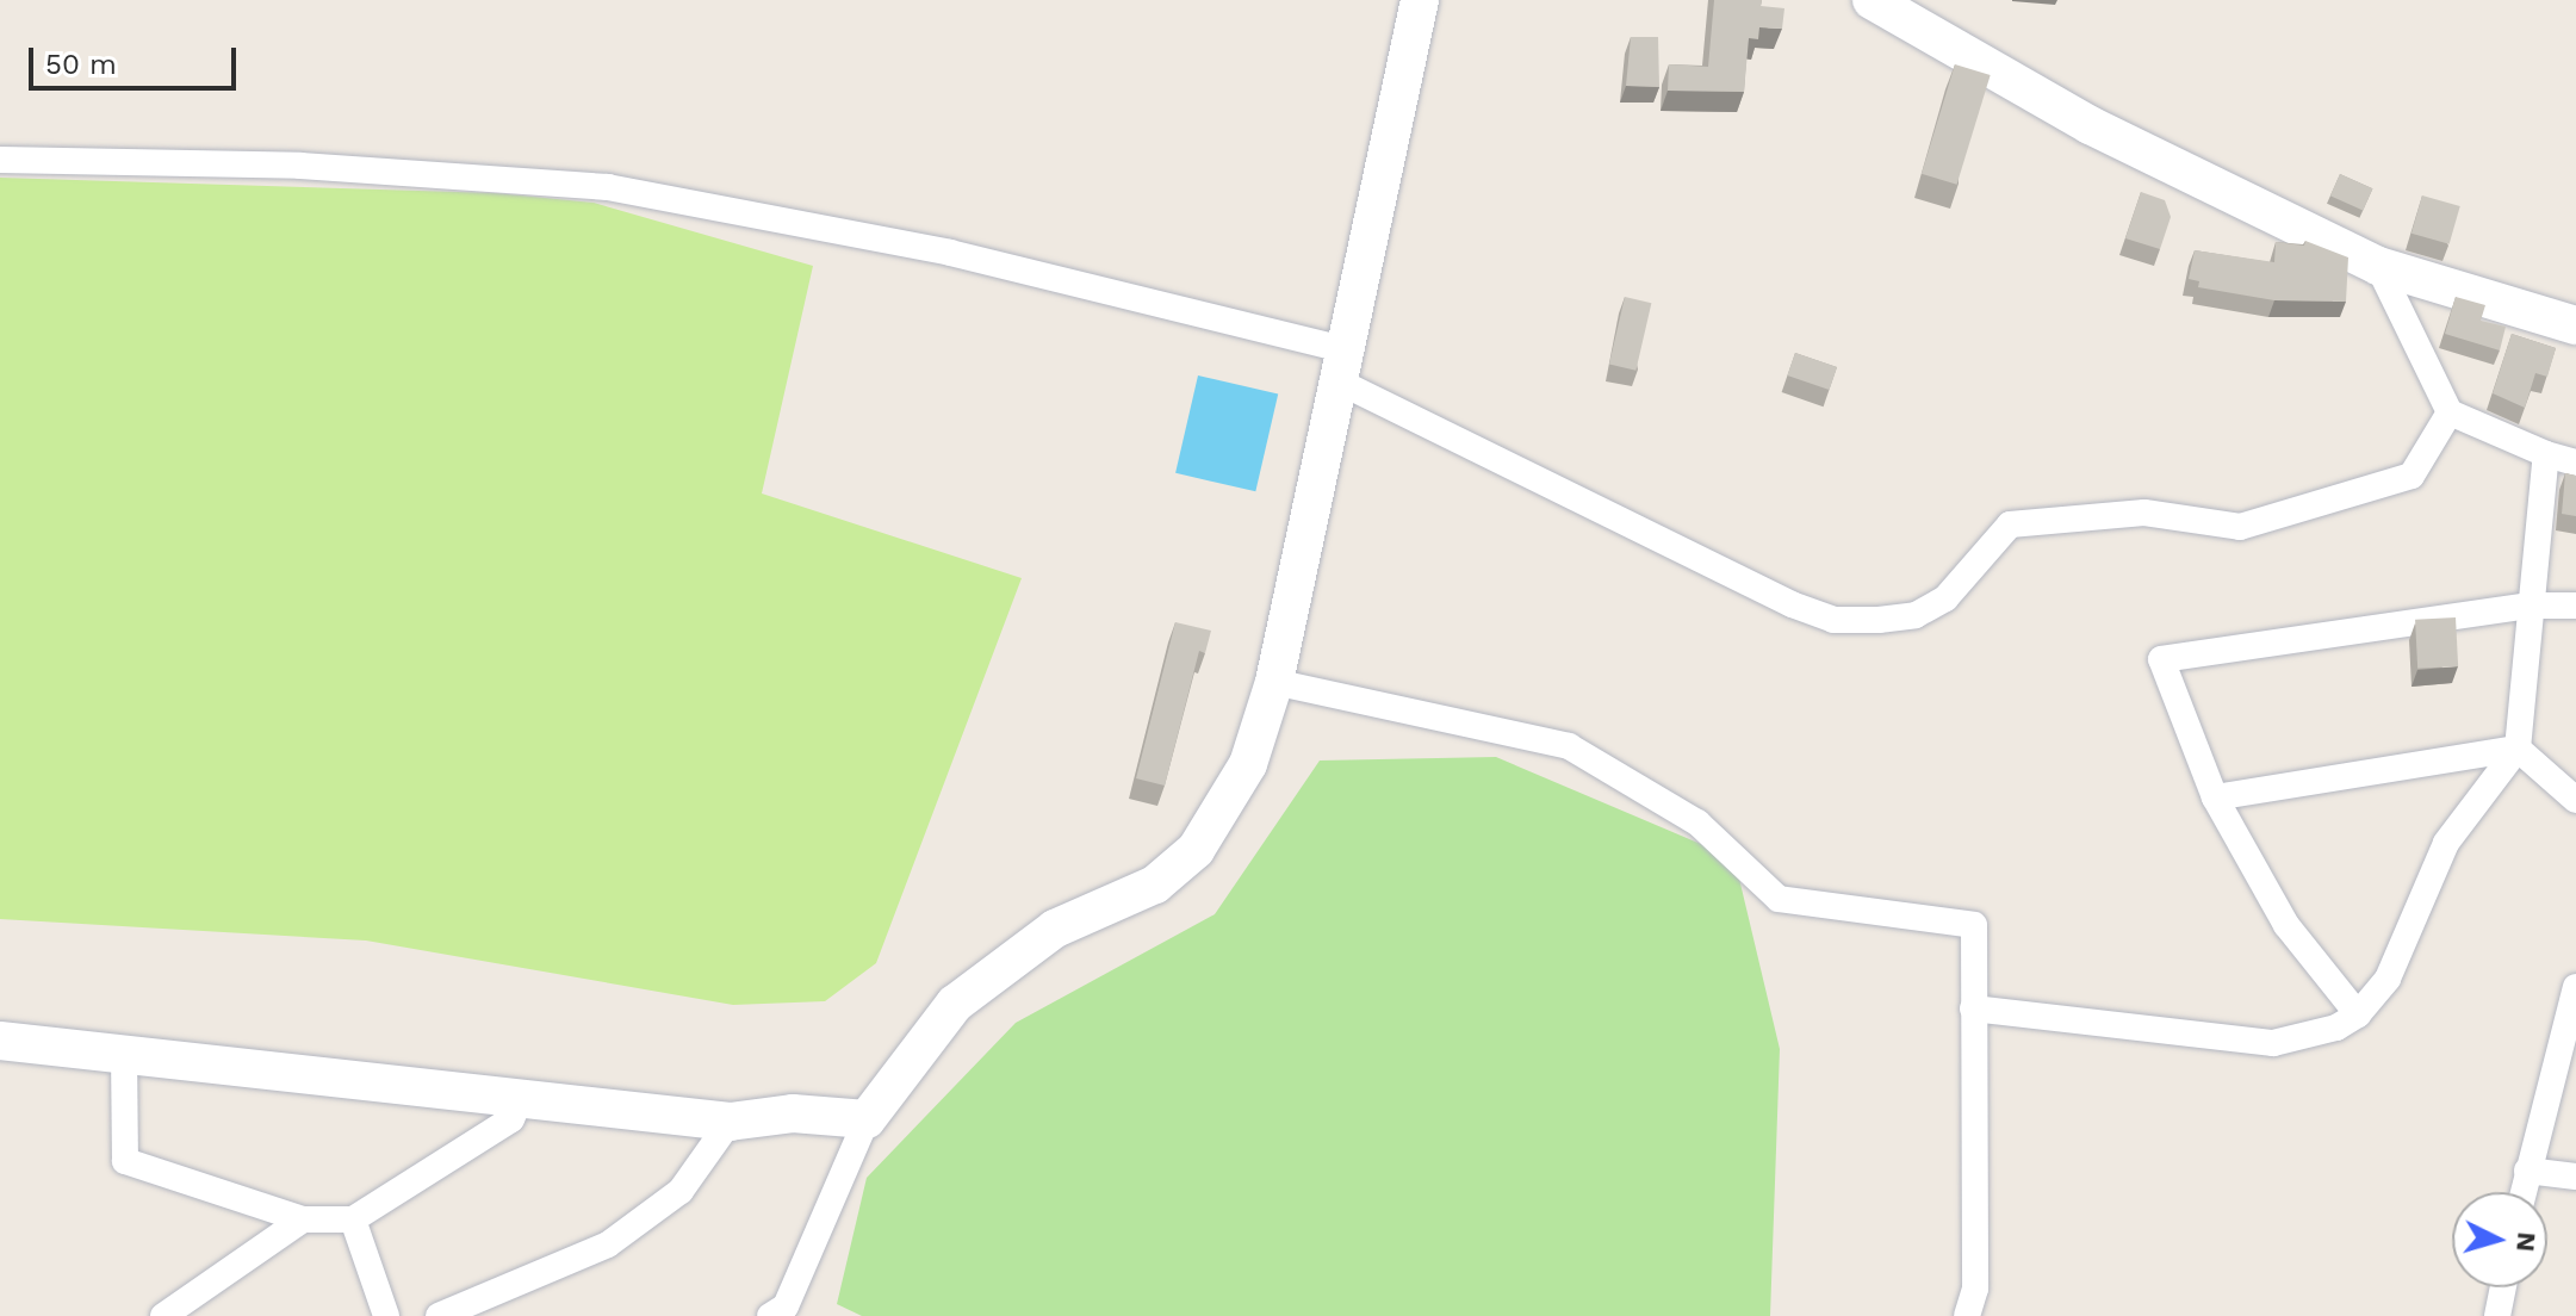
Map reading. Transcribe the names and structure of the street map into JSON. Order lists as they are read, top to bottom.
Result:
{
  "scale_bar": "50 m",
  "north": "right"
}
